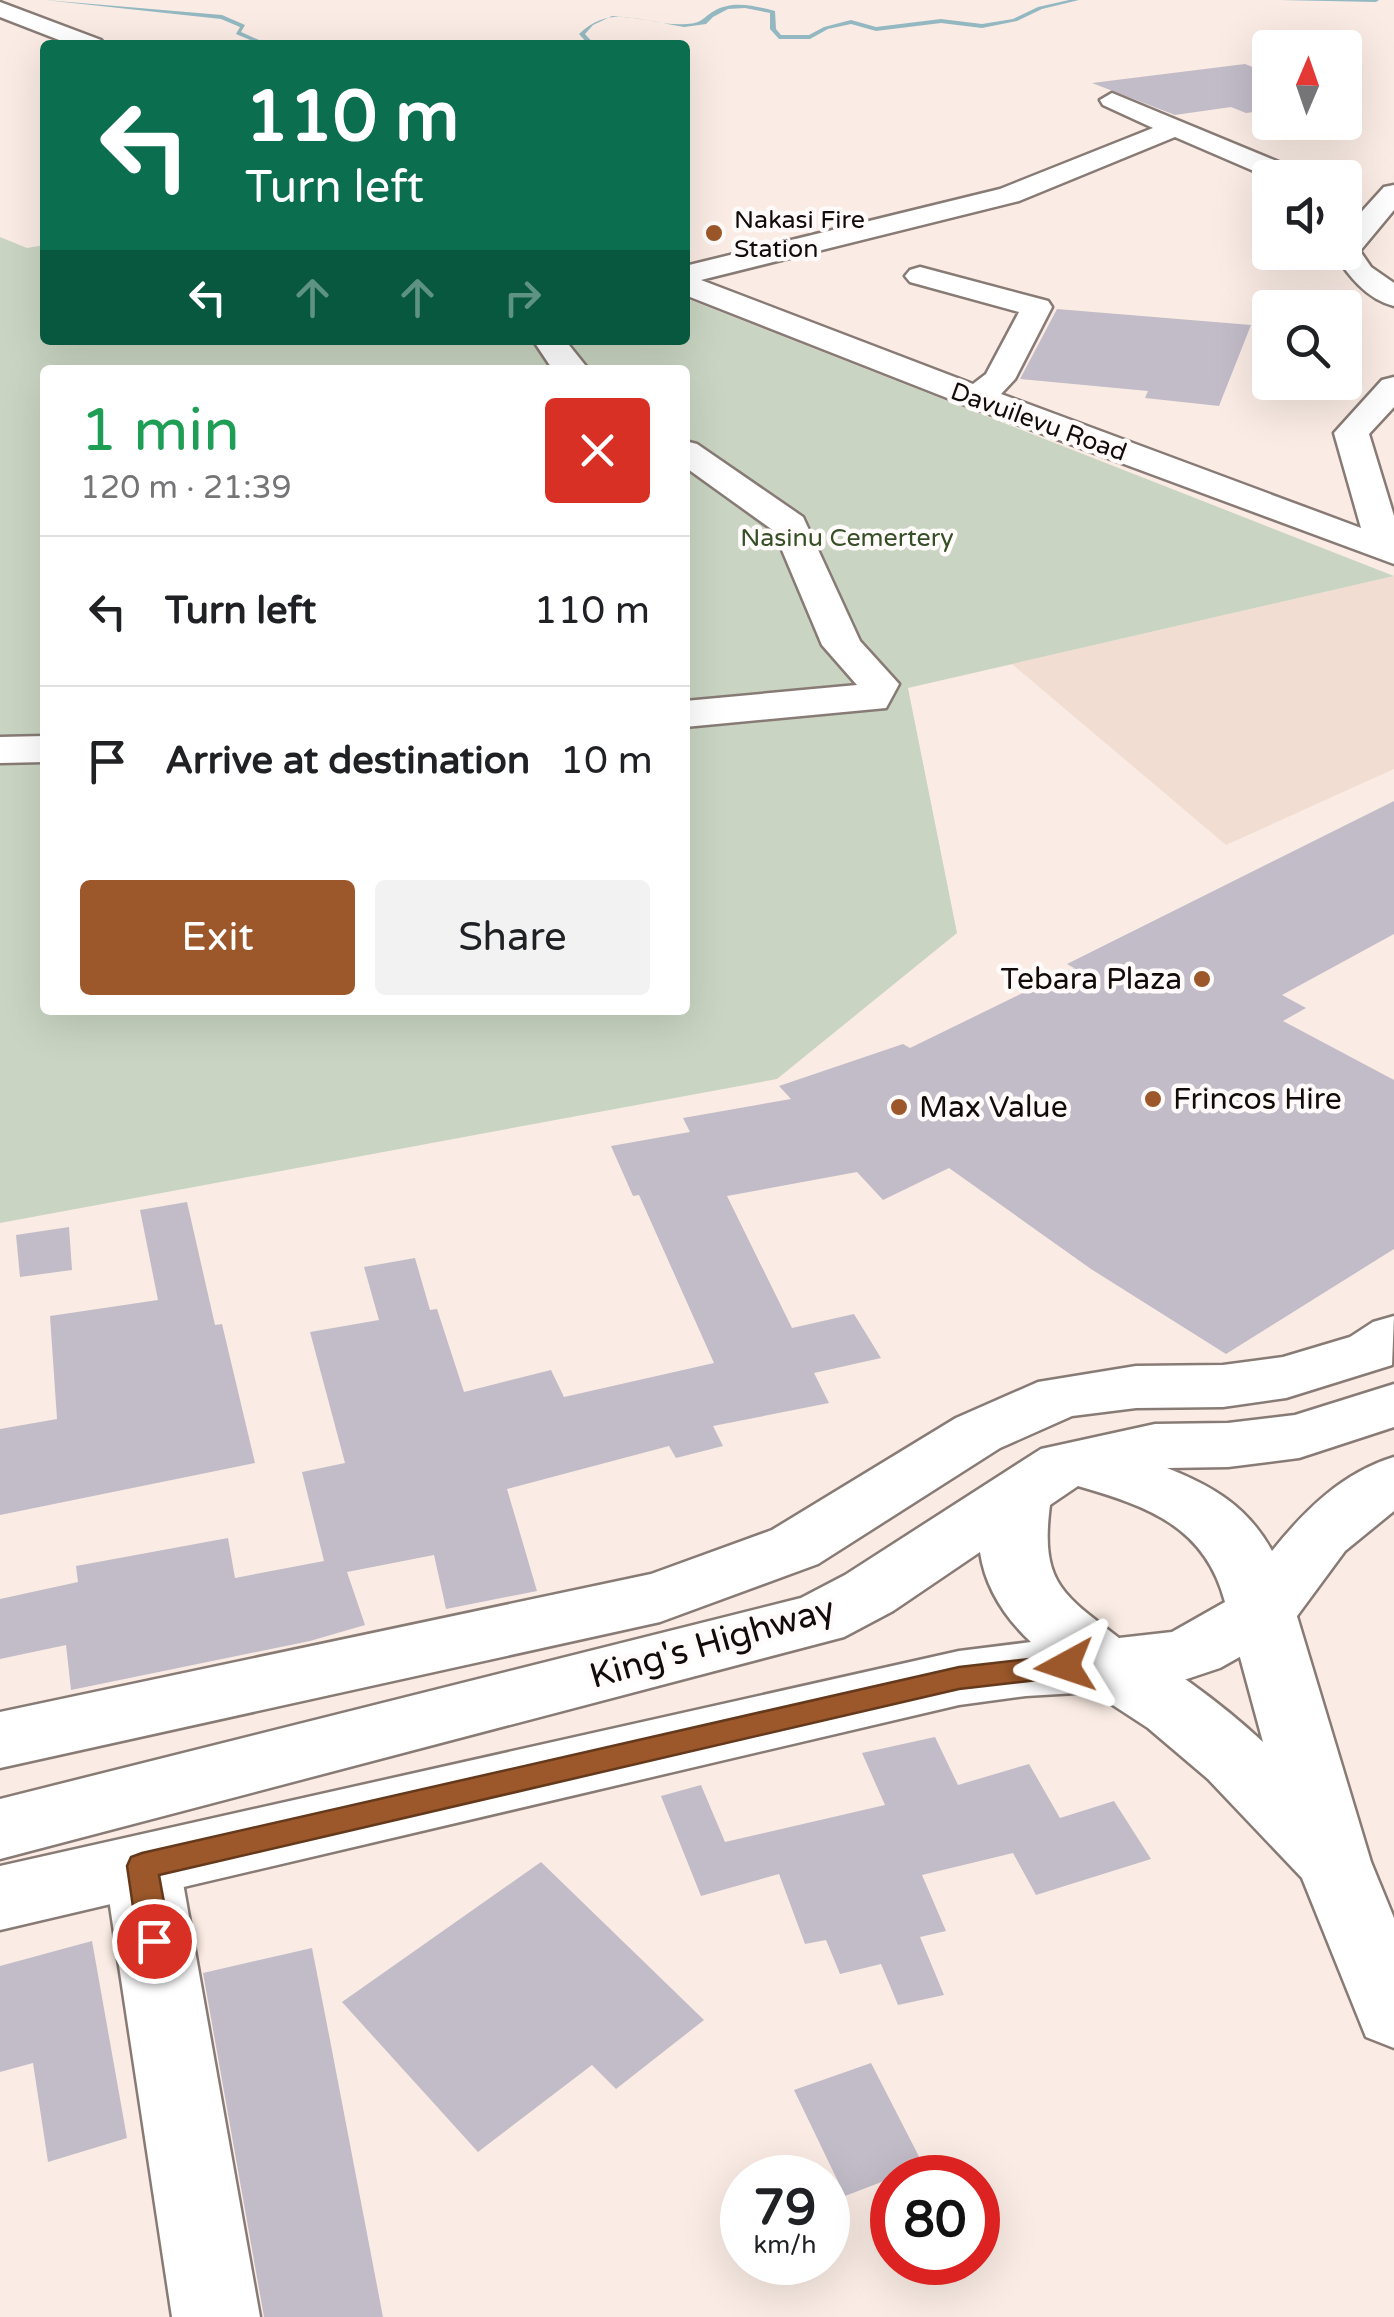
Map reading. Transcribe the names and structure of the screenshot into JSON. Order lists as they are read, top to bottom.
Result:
{
  "streets": {
    "main road": ["Davuilevu Road", "King's Highway"]
  },
  "parks": ["Nasinu Cemertery"],
  "places": [
    "Nakasi Fire Station",
    "Tebara Plaza",
    "Frincos Hire",
    "Max Value"
  ],
  "north": "top",
  "page": {
    "turn": ["110 m", "Turn left"],
    "heading": ["1 min", "120 m · 21:39"],
    "list": [
      {
        "name": "Turn left",
        "value": "110 m"
      },
      {
        "name": "Arrive at destination",
        "value": "10 m"
      }
    ],
    "buttons": ["Exit", "Share"],
    "speed": "79 km/h",
    "limit": "80"
  }
}
